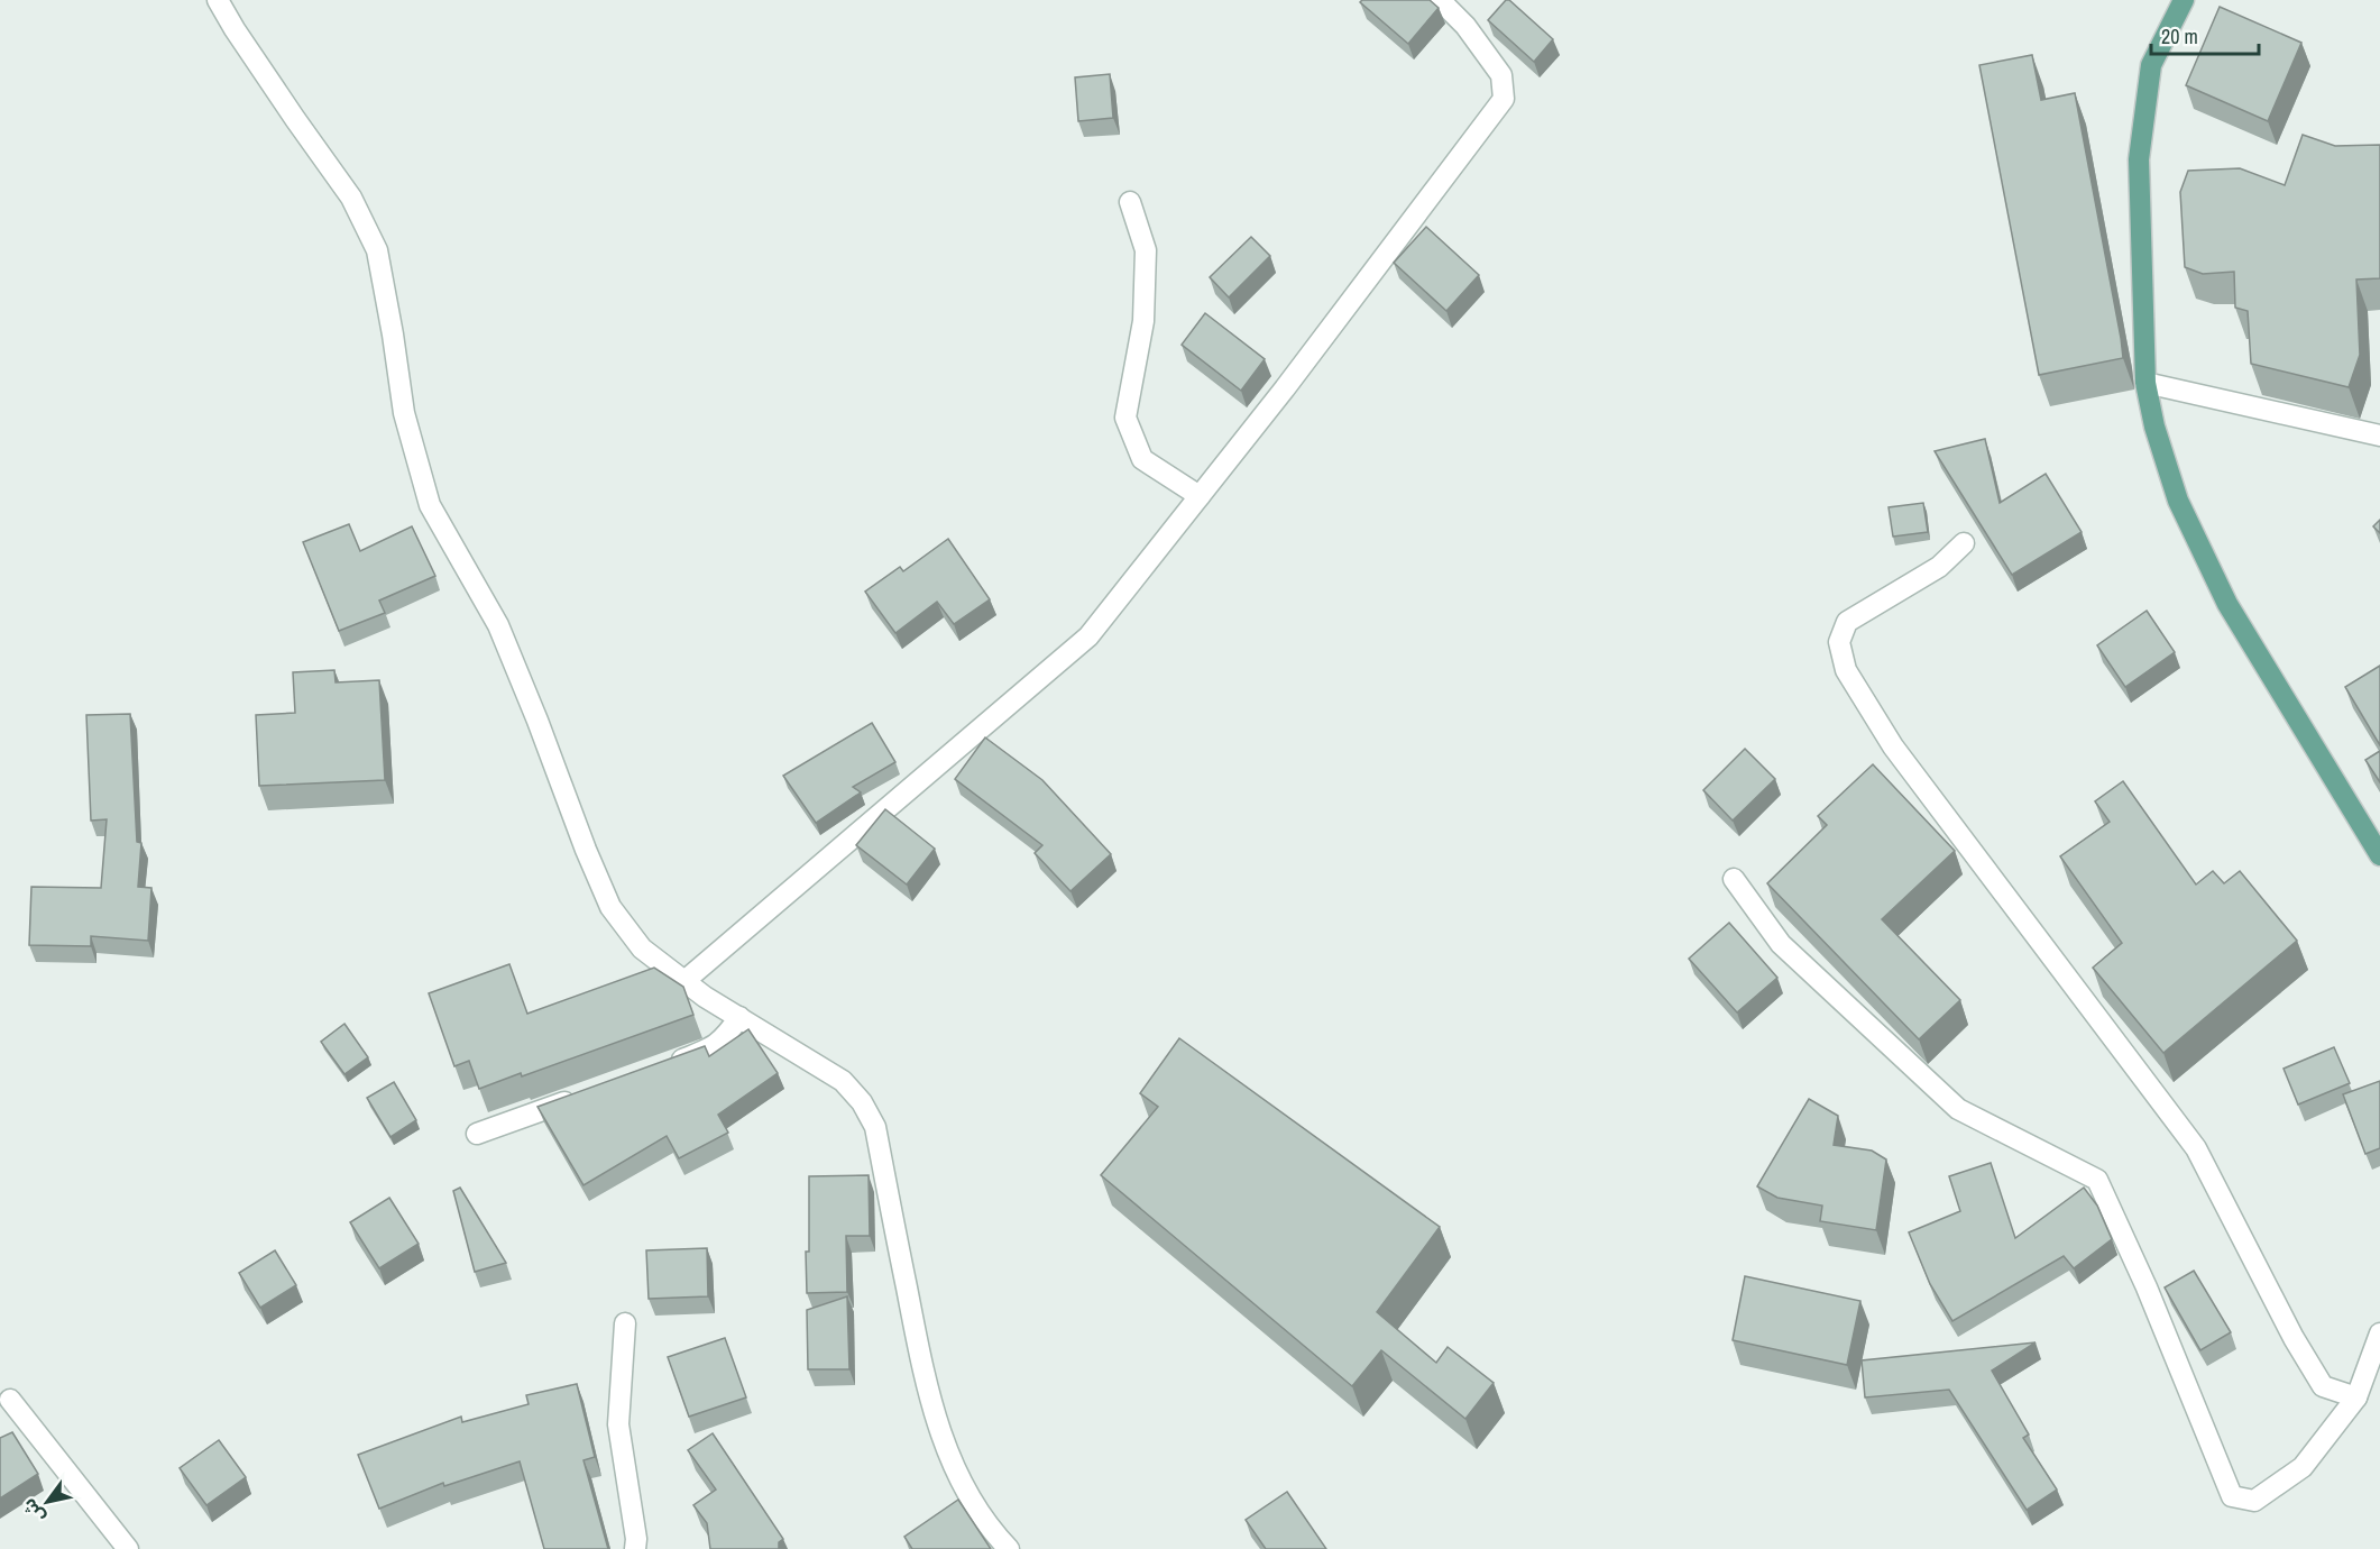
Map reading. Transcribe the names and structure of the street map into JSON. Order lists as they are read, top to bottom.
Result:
{
  "scale_bar": "20 m",
  "north": "bottom left"
}
